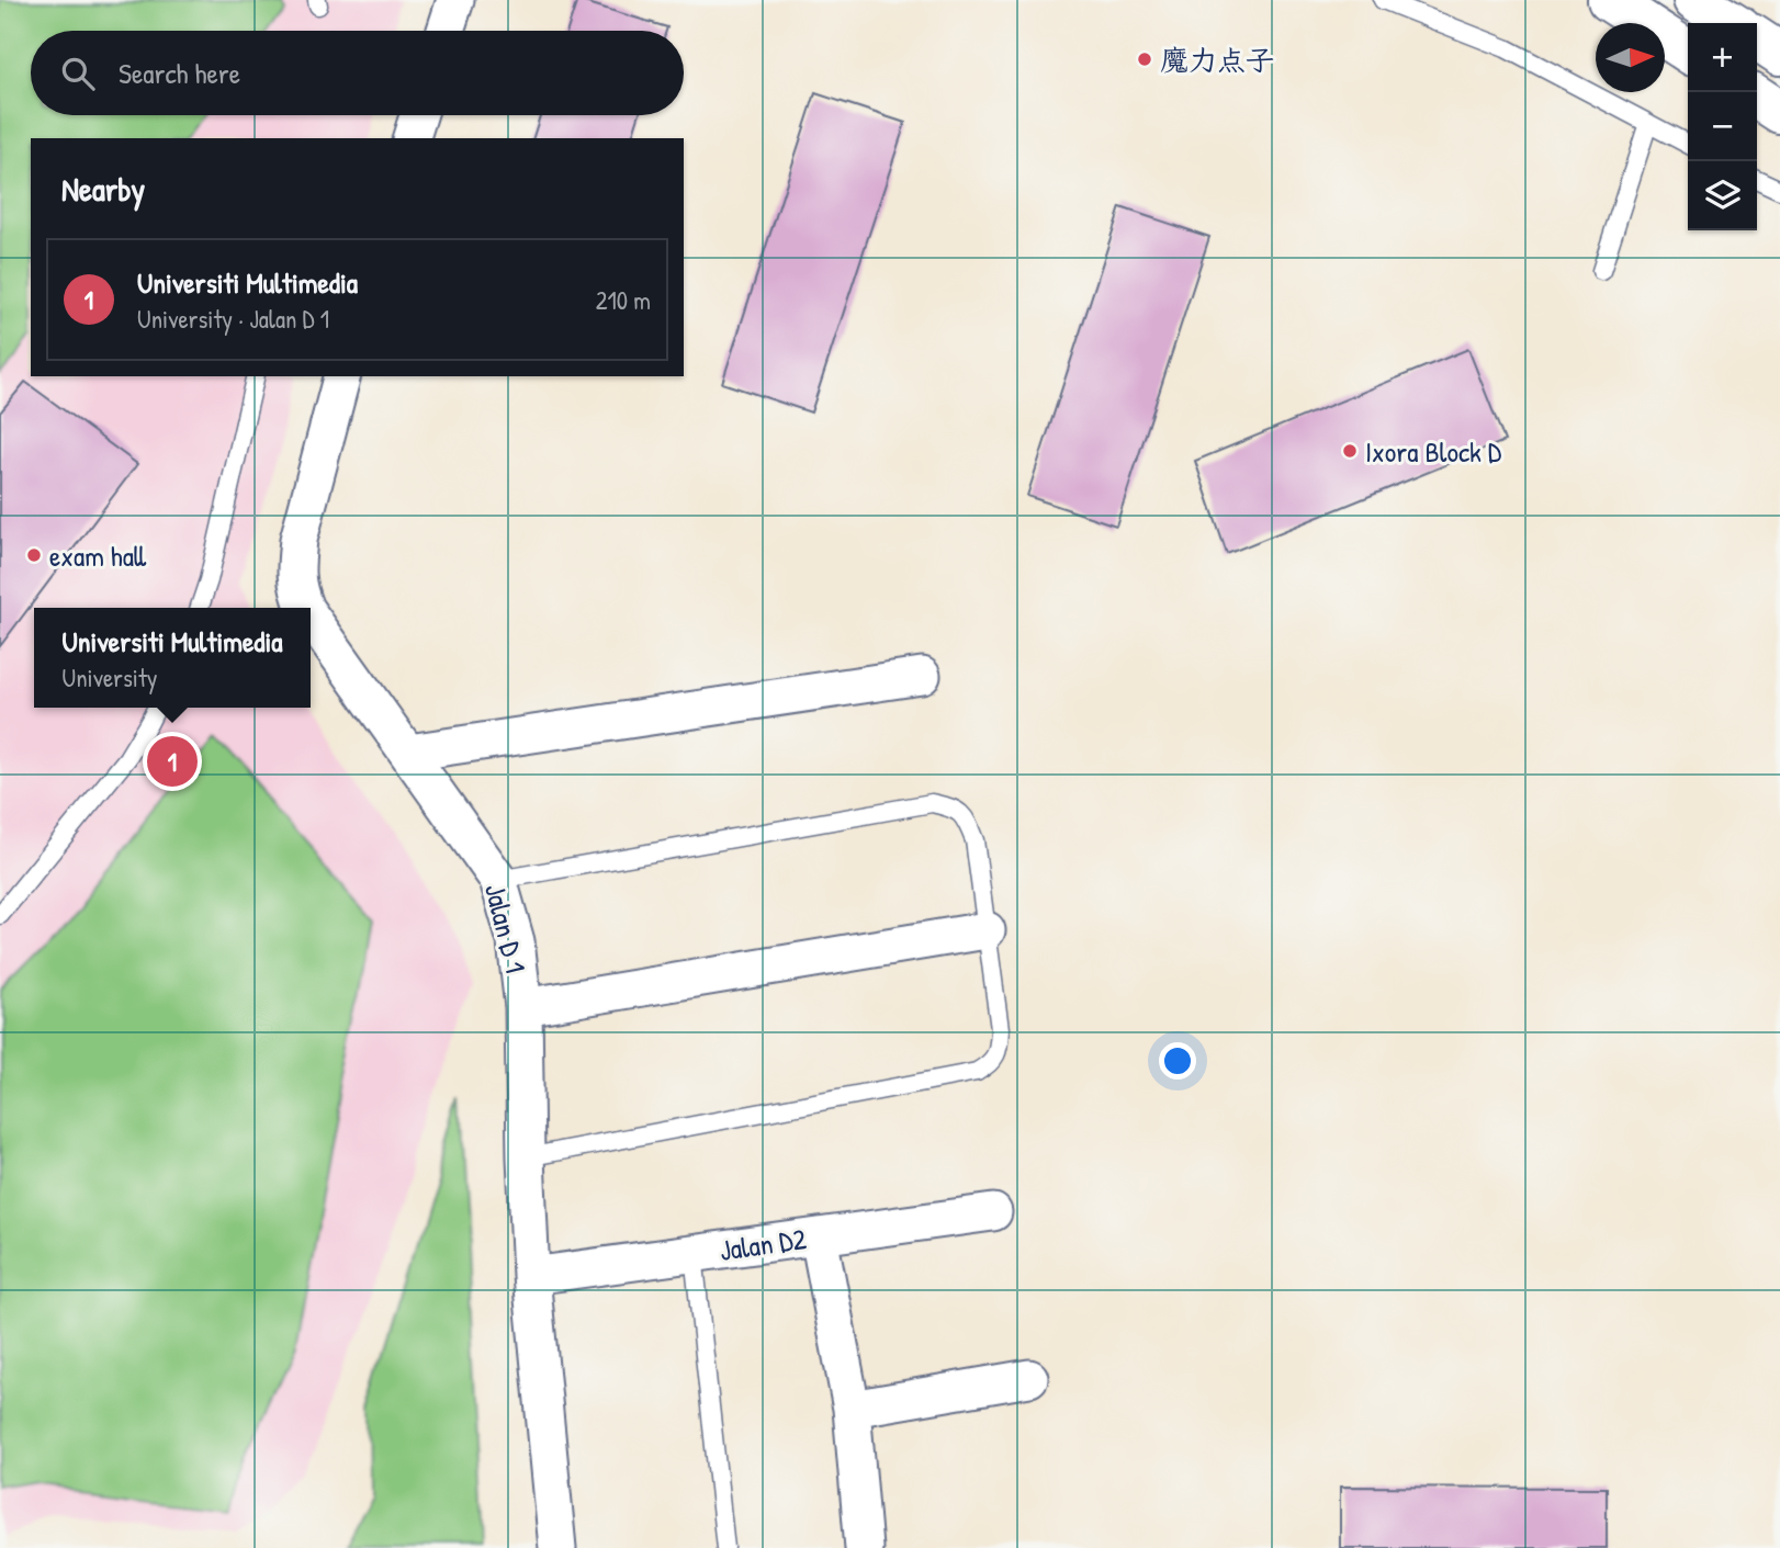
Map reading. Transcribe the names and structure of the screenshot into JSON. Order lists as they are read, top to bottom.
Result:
{
  "streets": {
    "street": ["Jalan D 1", "Jalan D2"]
  },
  "crossings": [
    ["Jalan D 1", "Jalan D2"]
  ],
  "places": ["魔力点子", "Ixora Block D", "exam hall"],
  "north": "right",
  "page": {
    "map_buttons": ["+", "−"],
    "search": "Search here",
    "heading": "Nearby",
    "list": [
      {
        "mark": "1",
        "name": "Universiti Multimedia",
        "note": "University · Jalan D 1",
        "value": "210 m"
      }
    ],
    "popup": ["Universiti Multimedia", "University"],
    "pins": "1"
  }
}
